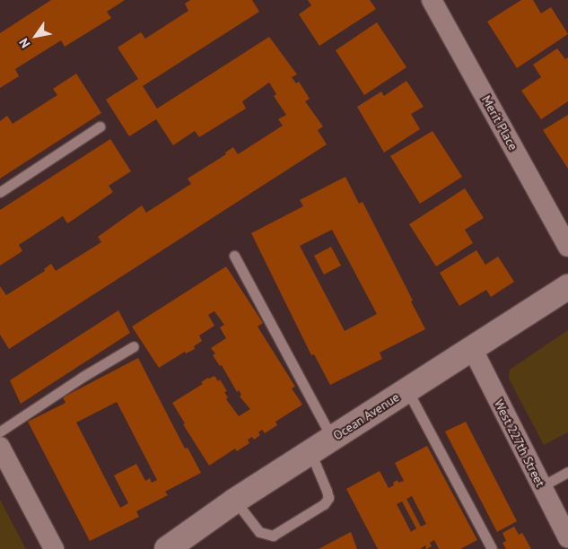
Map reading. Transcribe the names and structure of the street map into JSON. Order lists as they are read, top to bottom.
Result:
{
  "streets": {
    "street": ["Merit Place", "Ocean Avenue", "West 227th Street"]
  },
  "crossings": [
    ["Ocean Avenue", "West 227th Street"]
  ],
  "north": "bottom left"
}
